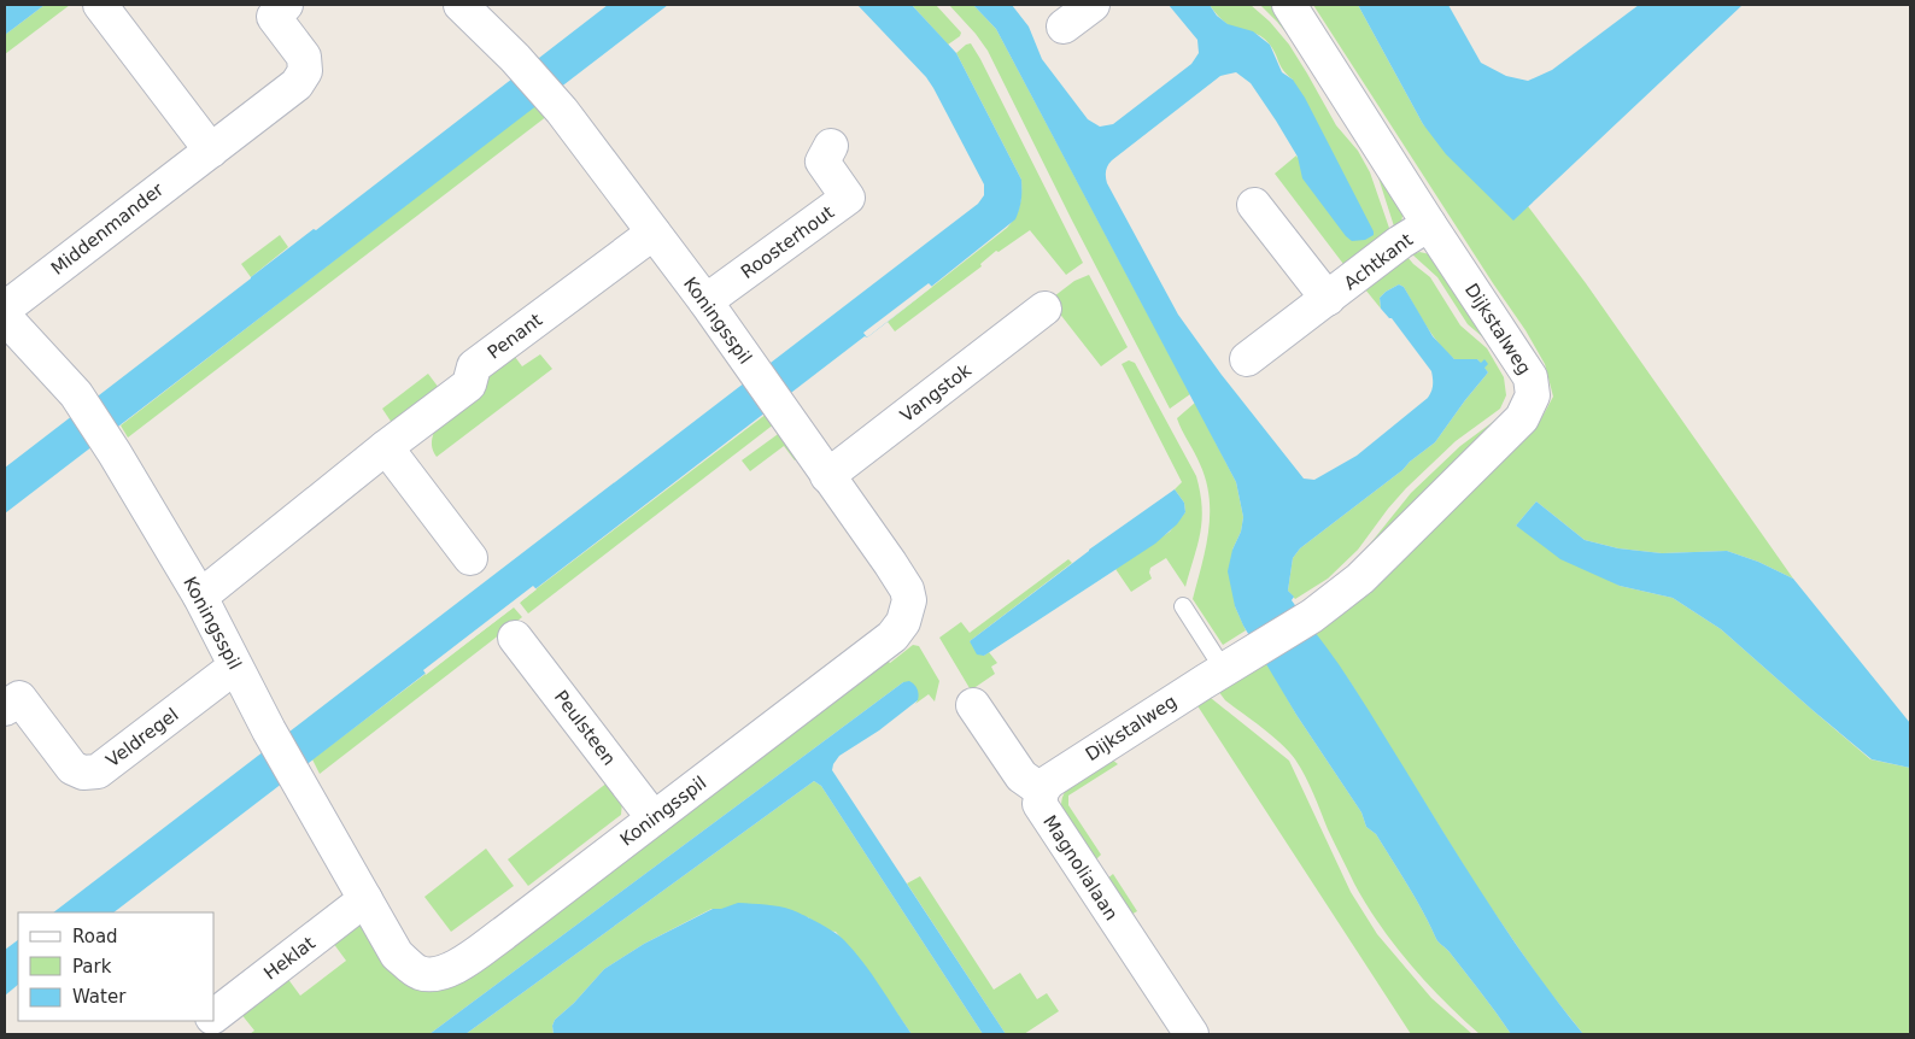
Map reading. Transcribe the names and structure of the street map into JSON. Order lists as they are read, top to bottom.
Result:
{
  "streets": {
    "street": [
      "Middenmander",
      "Roosterhout",
      "Achtkant",
      "Koningsspil",
      "Dijkstalweg",
      "Penant",
      "Vangstok",
      "Peulsteen",
      "Veldregel",
      "Magnolialaan",
      "Heklat"
    ]
  },
  "crossings": [
    ["Roosterhout", "Koningsspil"],
    ["Achtkant", "Dijkstalweg"],
    ["Koningsspil", "Penant"],
    ["Koningsspil", "Vangstok"],
    ["Koningsspil", "Peulsteen"],
    ["Koningsspil", "Veldregel"],
    ["Koningsspil", "Heklat"],
    ["Dijkstalweg", "Magnolialaan"]
  ],
  "legend": ["Road", "Park", "Water"]
}
